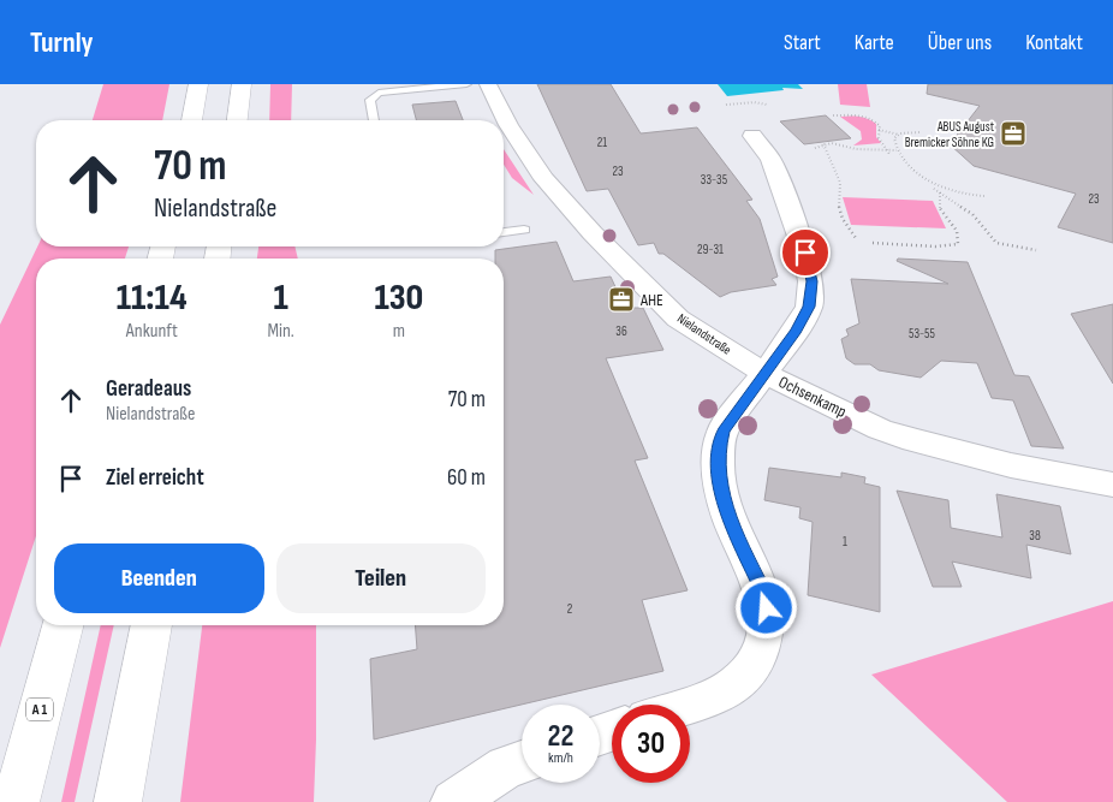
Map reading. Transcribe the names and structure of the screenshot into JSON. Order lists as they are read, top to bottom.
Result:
{
  "streets": {
    "highway": ["A 1"],
    "street": ["Nielandstraße", "Ochsenkamp"]
  },
  "crossings": [
    ["Nielandstraße", "Ochsenkamp"]
  ],
  "places": {
    "office": ["ABUS August Bremicker Söhne KG", "AHE"]
  },
  "house_numbers": [
    "21",
    "23",
    "33-35",
    "23",
    "29-31",
    "36",
    "53-55",
    "38",
    "1",
    "2"
  ],
  "page": {
    "header": "Turnly",
    "nav": [
      "Start",
      "Karte",
      "Über uns",
      "Kontakt"
    ],
    "turn": ["70 m", "Nielandstraße"],
    "eta": [
      "11:14",
      "Ankunft",
      "1",
      "Min.",
      "130",
      "m"
    ],
    "list": [
      {
        "name": "Geradeaus",
        "note": "Nielandstraße",
        "value": "70 m"
      },
      {
        "name": "Ziel erreicht",
        "value": "60 m"
      }
    ],
    "buttons": ["Beenden", "Teilen"],
    "speed": "22 km/h",
    "limit": "30"
  }
}
